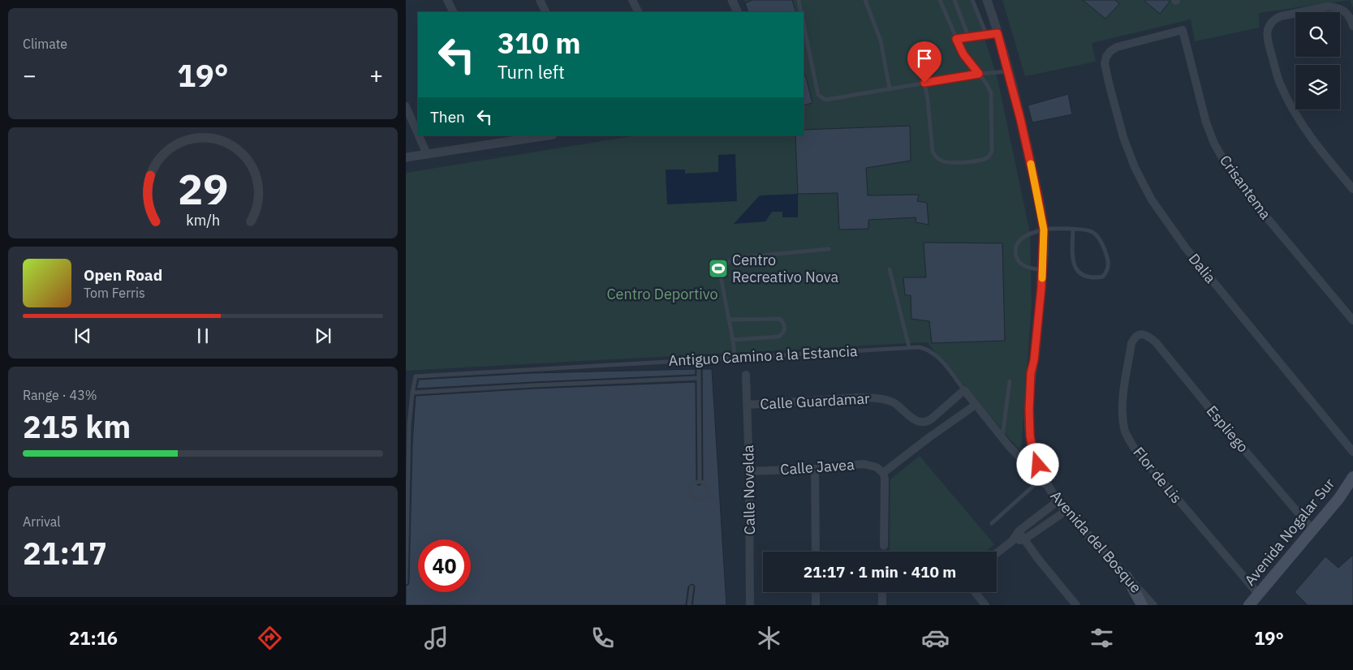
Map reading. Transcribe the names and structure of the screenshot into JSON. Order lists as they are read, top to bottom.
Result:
{
  "streets": {
    "main road": ["Avenida Nogalar Sur"],
    "street": [
      "Crisantema",
      "Dalia",
      "Antiguo Camino a la Estancia",
      "Calle Guardamar",
      "Espliego",
      "Calle Javea",
      "Flor de Lis",
      "Calle Novelda",
      "Avenida del Bosque"
    ]
  },
  "crossings": [
    ["Crisantema", "Dalia"],
    ["Antiguo Camino a la Estancia", "Calle Guardamar"],
    ["Antiguo Camino a la Estancia", "Avenida del Bosque"],
    ["Calle Guardamar", "Calle Novelda"],
    ["Espliego", "Flor de Lis"],
    ["Espliego", "Avenida Nogalar Sur"],
    ["Calle Javea", "Calle Novelda"],
    ["Flor de Lis", "Avenida Nogalar Sur"]
  ],
  "parks": ["Centro Deportivo"],
  "places": {
    "sports": ["Centro Recreativo Nova"]
  },
  "page": {
    "tile": [
      "Climate",
      ["Range · 43%", "215 km"],
      ["Arrival", "21:17"]
    ],
    "turn": ["310 m", "Turn left"],
    "heat": ["−", "19°", "+"],
    "then": "Then",
    "song": ["Open Road", "Tom Ferris"],
    "limit": "40",
    "trip": "21:17 · 1 min · 410 m",
    "tabs": ["21:16", "19°"],
    "gauge": ["29", "km/h"]
  }
}
